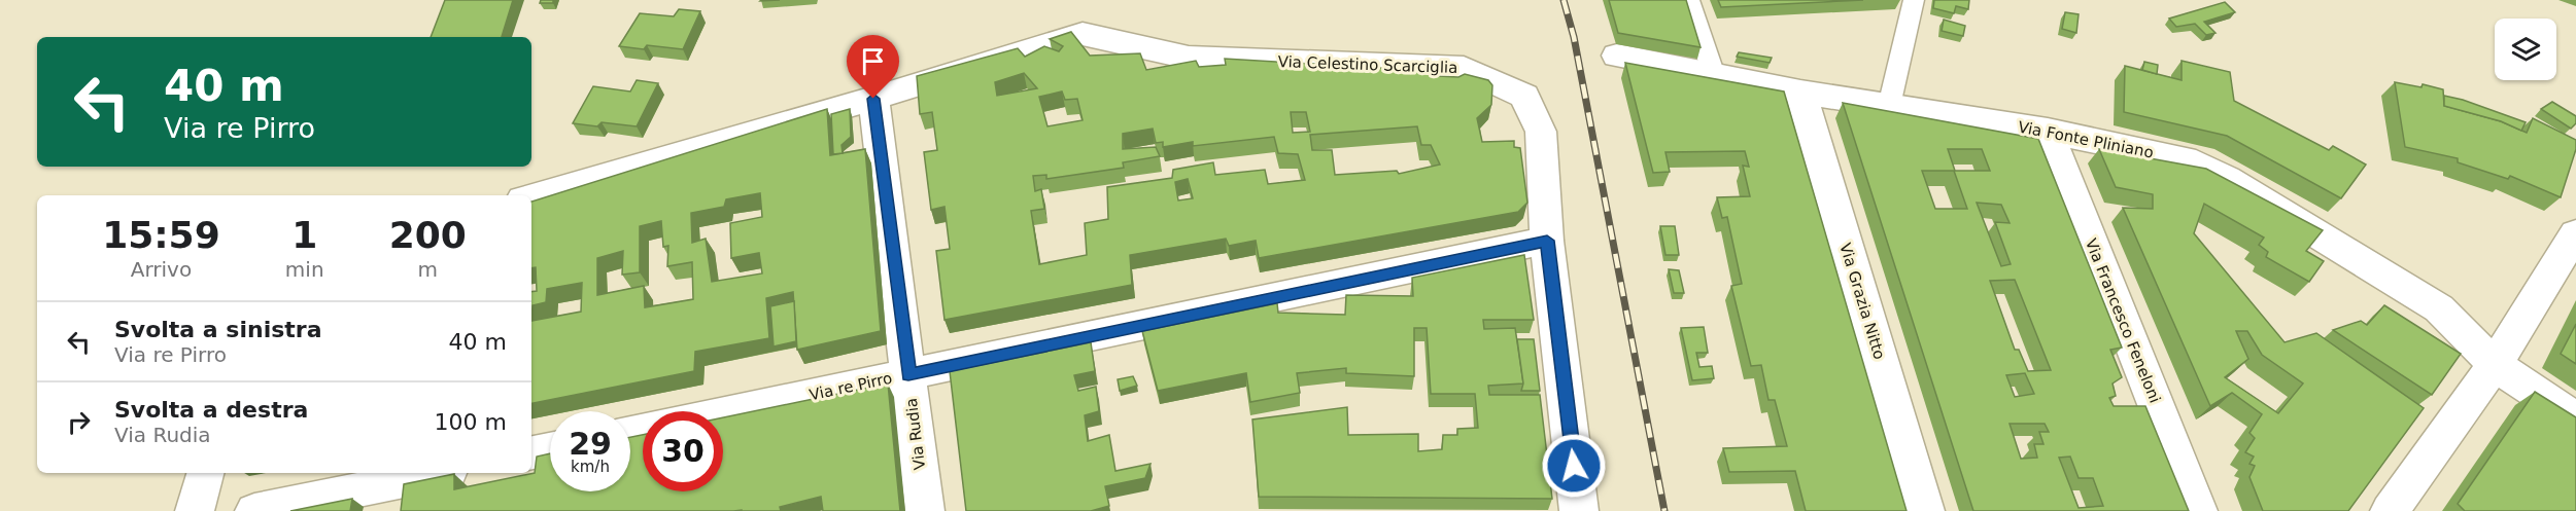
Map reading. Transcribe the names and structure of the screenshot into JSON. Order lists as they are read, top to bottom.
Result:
{
  "streets": {
    "street": [
      "Via Celestino Scarciglia",
      "Via Fonte Pliniano",
      "Via Grazia Nitto",
      "Via Francesco Feneloni",
      "Via re Pirro",
      "Via Rudia"
    ]
  },
  "crossings": [
    ["Via Celestino Scarciglia", "Via re Pirro"],
    ["Via Celestino Scarciglia", "Via Rudia"],
    ["Via Fonte Pliniano", "Via Grazia Nitto"],
    ["Via Fonte Pliniano", "Via Francesco Feneloni"],
    ["Via re Pirro", "Via Rudia"]
  ],
  "page": {
    "turn": ["40 m", "Via re Pirro"],
    "eta": [
      "15:59",
      "Arrivo",
      "1",
      "min",
      "200",
      "m"
    ],
    "list": [
      {
        "name": "Svolta a sinistra",
        "note": "Via re Pirro",
        "value": "40 m"
      },
      {
        "name": "Svolta a destra",
        "note": "Via Rudia",
        "value": "100 m"
      }
    ],
    "speed": "29 km/h",
    "limit": "30"
  }
}
